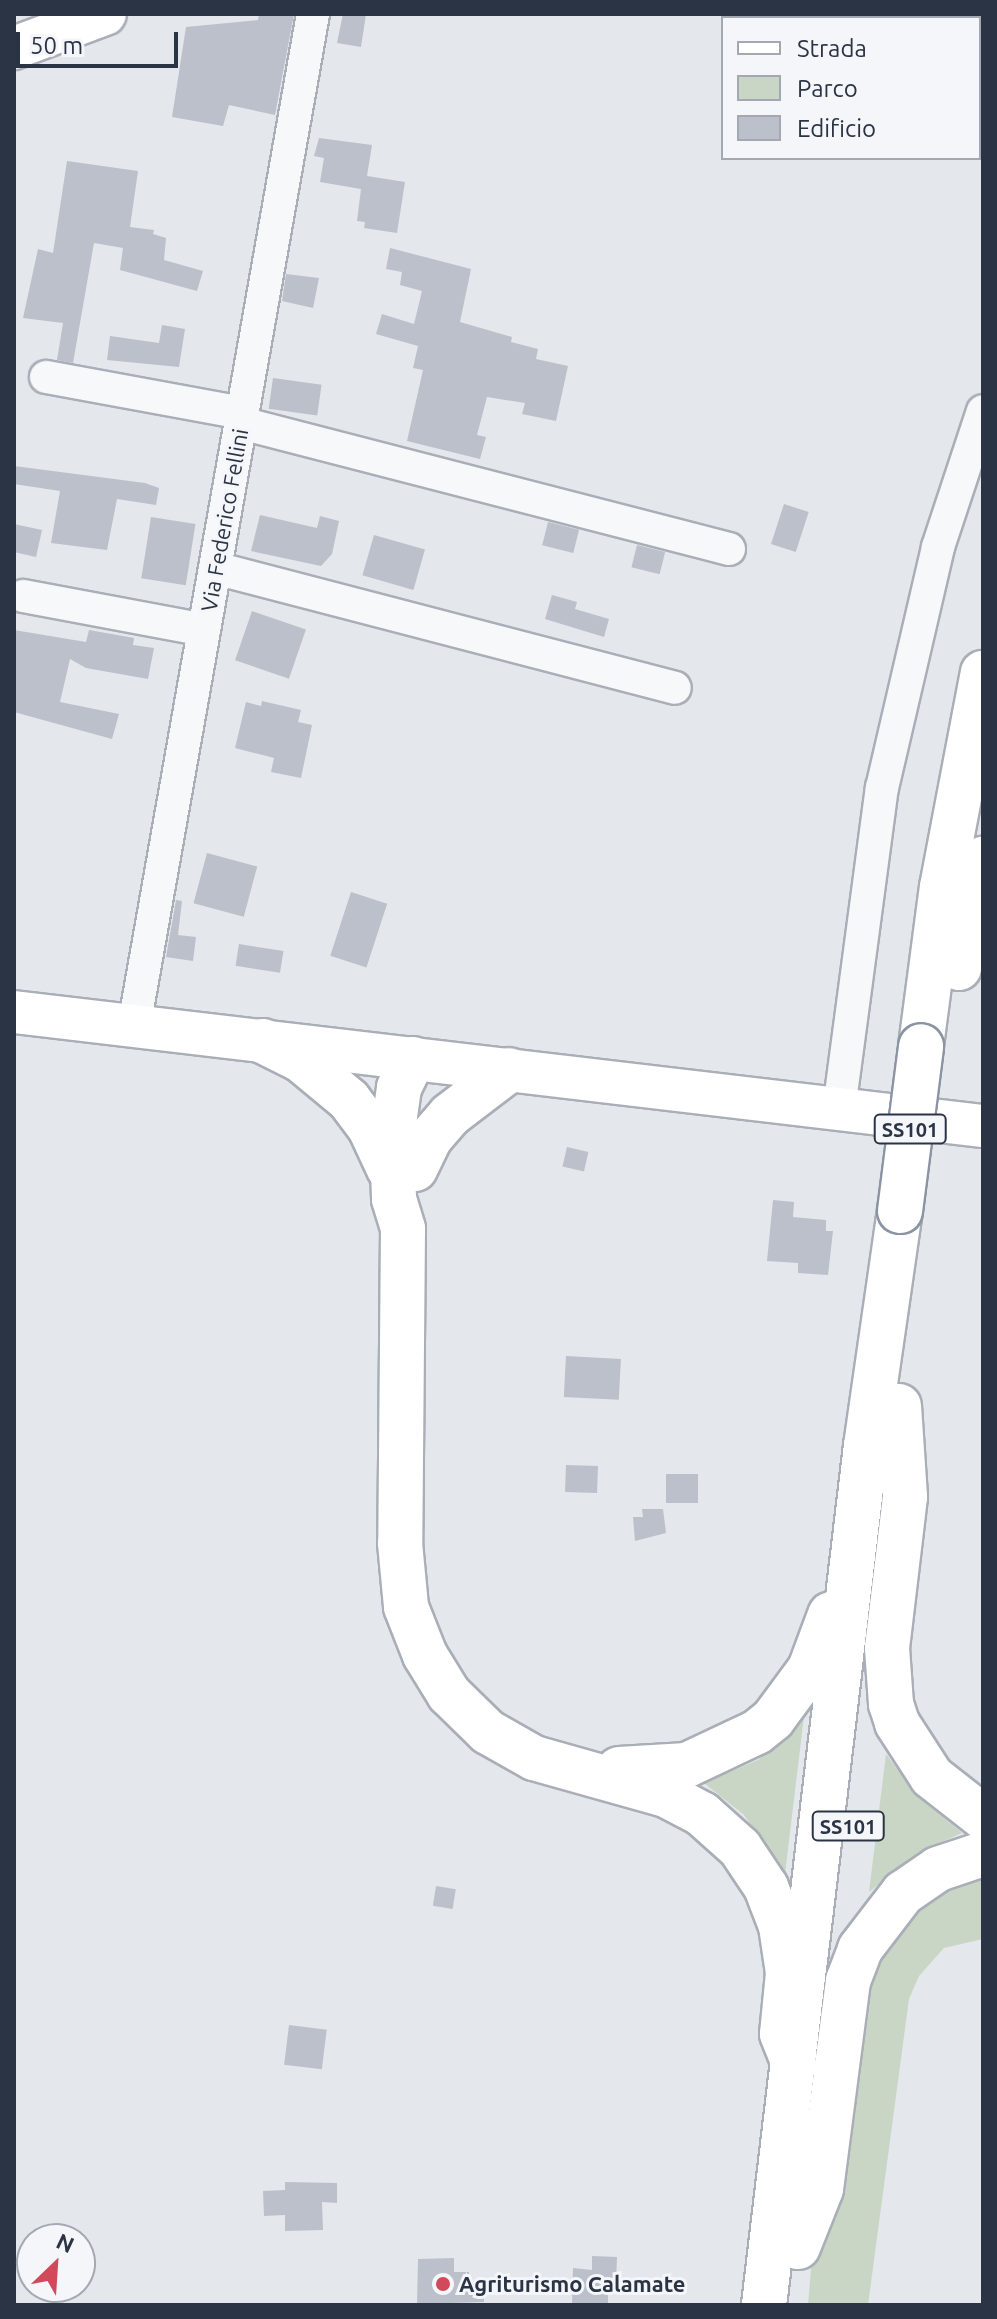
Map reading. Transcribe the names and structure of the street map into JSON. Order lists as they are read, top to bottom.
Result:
{
  "streets": {
    "highway": ["SS101"],
    "street": ["Via Federico Fellini"]
  },
  "places": ["Agriturismo Calamate"],
  "legend": ["Strada", "Parco", "Edificio"],
  "scale_bar": "50 m",
  "north": "top right"
}
